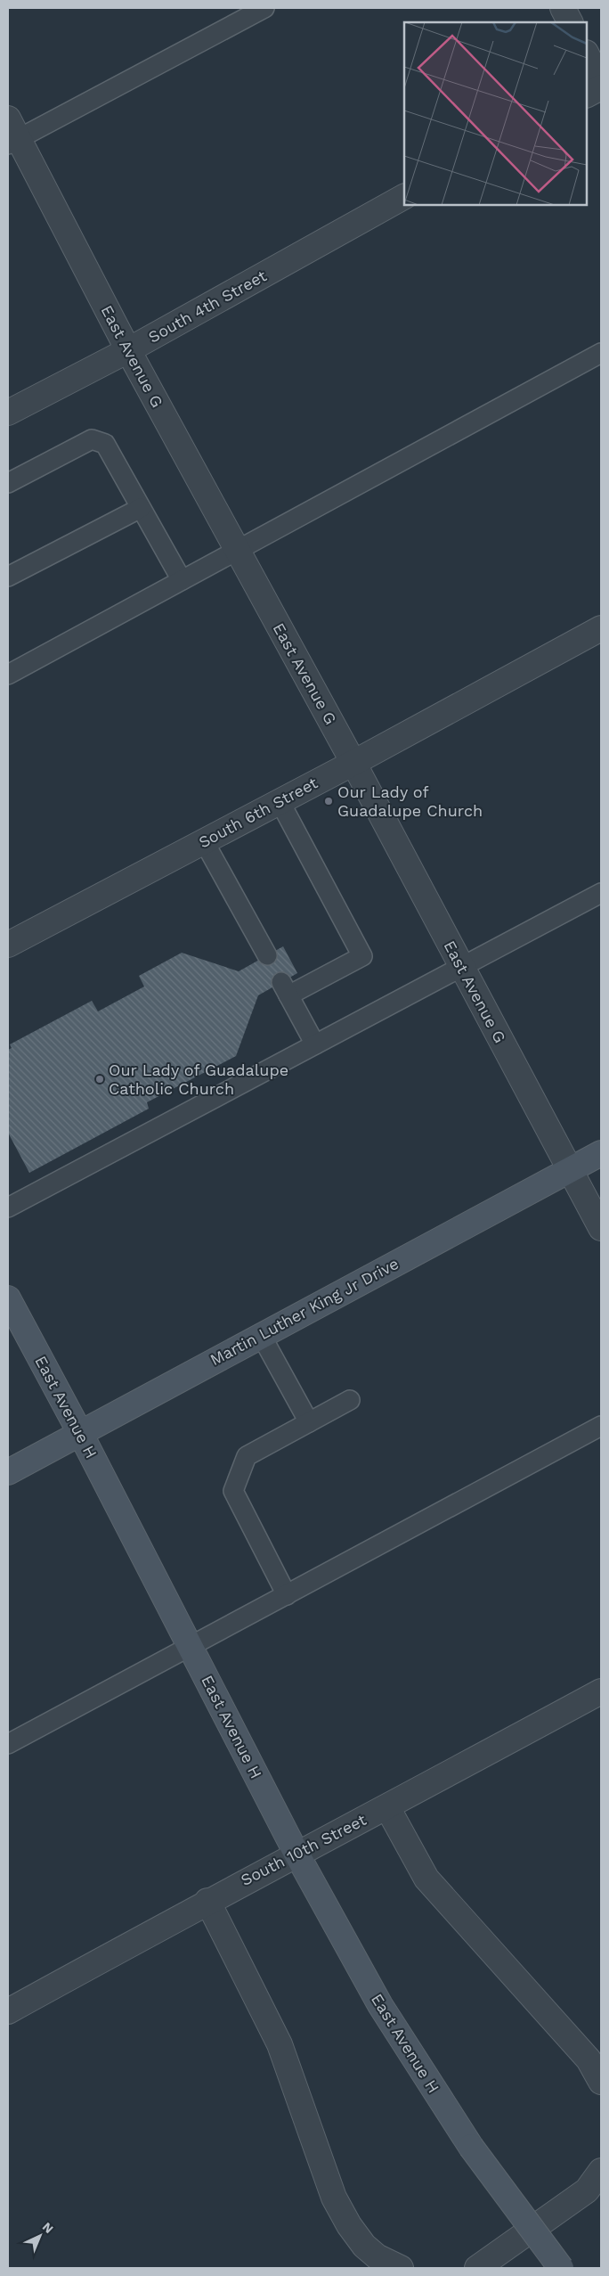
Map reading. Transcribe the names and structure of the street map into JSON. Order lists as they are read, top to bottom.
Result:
{
  "streets": {
    "main road": ["Martin Luther King Jr Drive", "East Avenue H"],
    "street": [
      "South 4th Street",
      "East Avenue G",
      "South 6th Street",
      "South 10th Street"
    ]
  },
  "crossings": [
    ["South 4th Street", "East Avenue G"],
    ["East Avenue G", "South 6th Street"],
    ["East Avenue G", "Martin Luther King Jr Drive"],
    ["Martin Luther King Jr Drive", "East Avenue H"],
    ["East Avenue H", "South 10th Street"]
  ],
  "places": ["Our Lady of Guadalupe Church", "Our Lady of Guadalupe Catholic Church"],
  "north": "top right"
}
